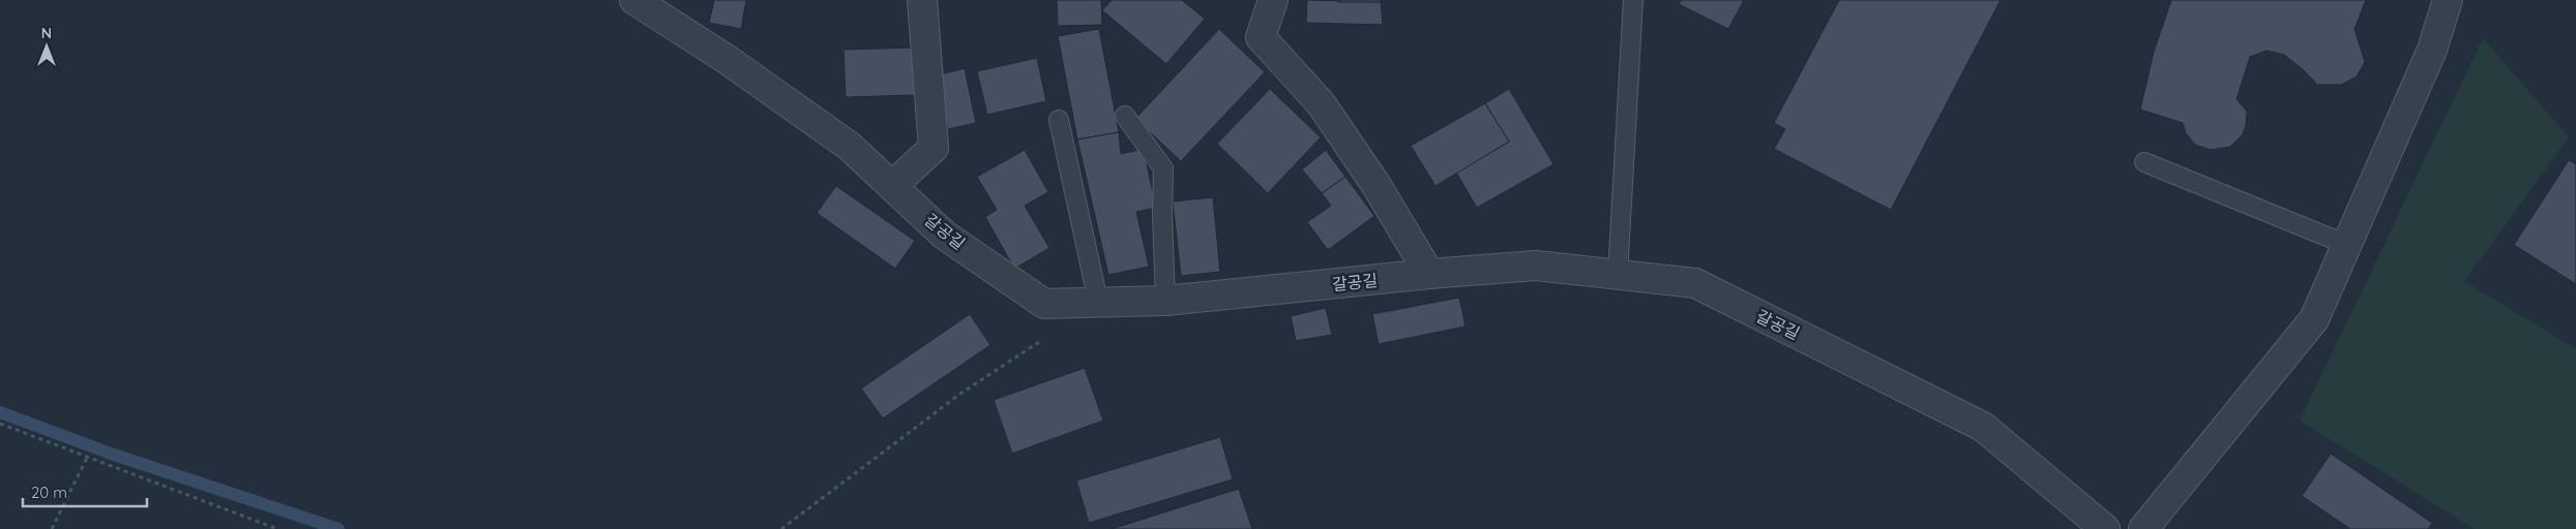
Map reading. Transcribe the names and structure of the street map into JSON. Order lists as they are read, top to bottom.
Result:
{
  "streets": {
    "street": ["갈공길"]
  },
  "scale_bar": "20 m",
  "north": "top"
}
